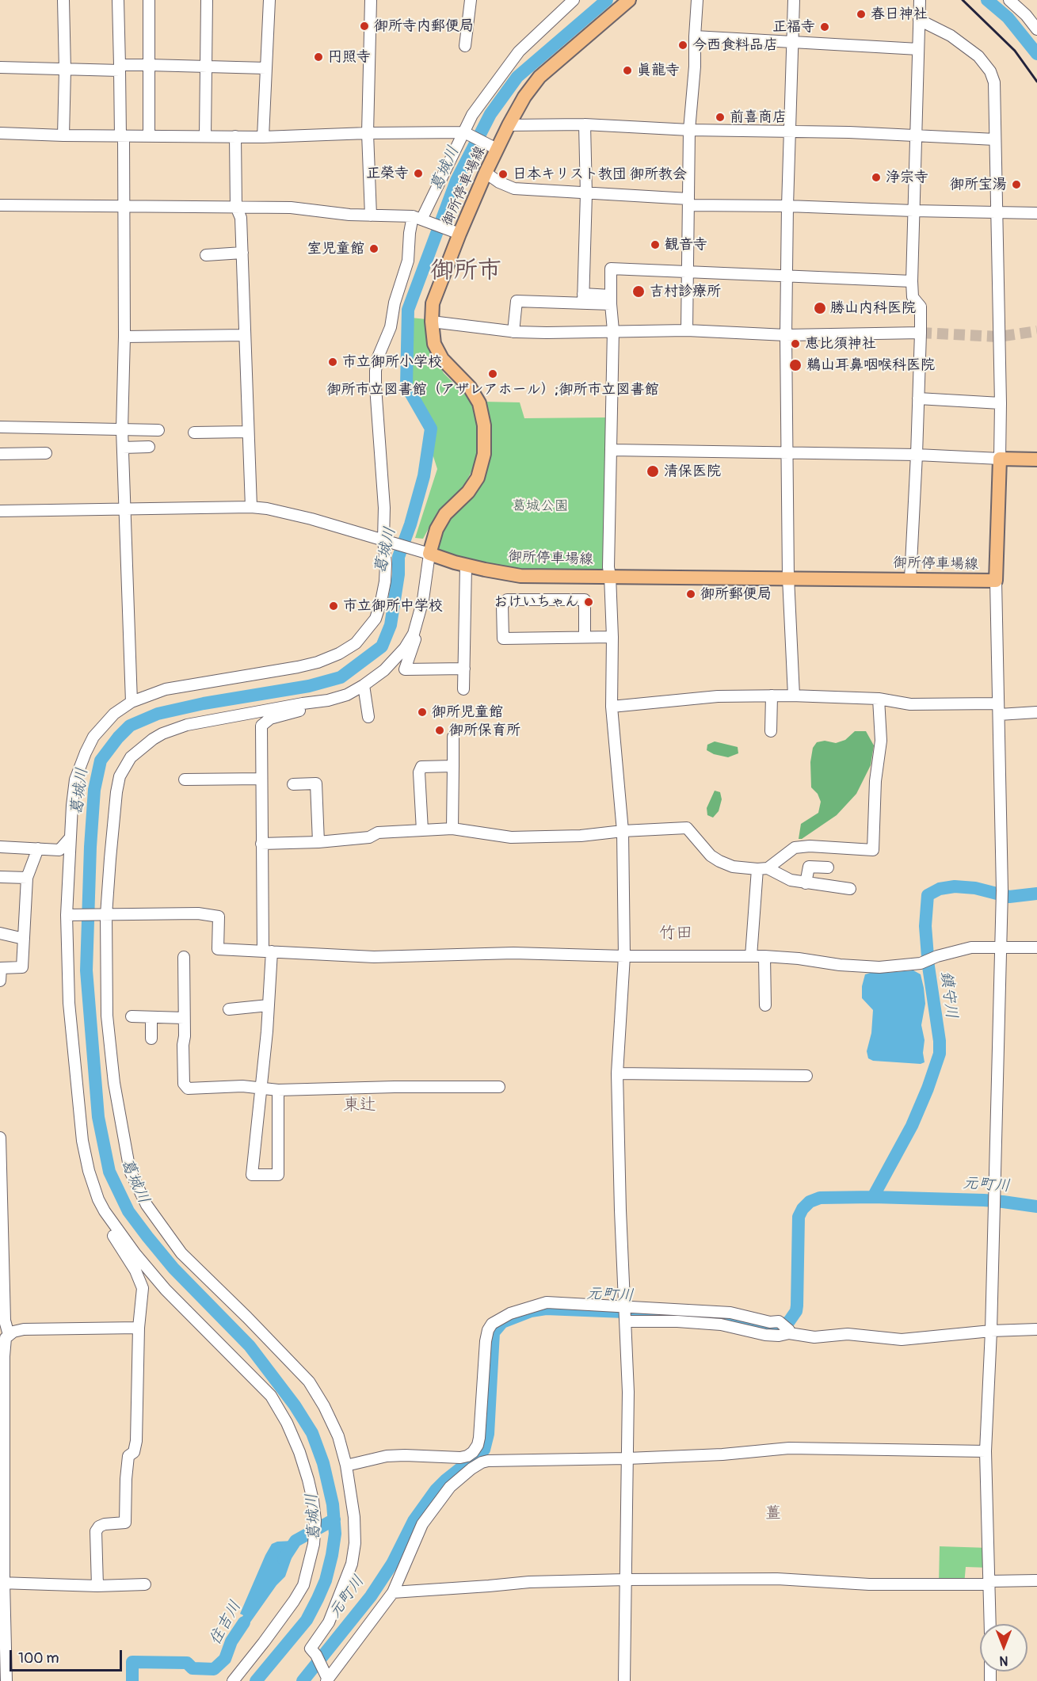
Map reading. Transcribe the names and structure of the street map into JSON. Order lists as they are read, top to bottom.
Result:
{
  "streets": {
    "main road": ["御所停車場線"]
  },
  "districts": [
    "御所市",
    "竹田",
    "東辻",
    "薑"
  ],
  "water": [
    "葛城川",
    "鎮守川",
    "元町川",
    "住吉川"
  ],
  "parks": ["葛城公園"],
  "places": [
    "春日神社",
    "御所寺内郵便局",
    "正福寺",
    "今西食料品店",
    "円照寺",
    "眞龍寺",
    "前喜商店",
    "正榮寺",
    "日本キリスト教団 御所教会",
    "浄宗寺",
    "御所宝湯",
    "観音寺",
    "室児童館",
    "吉村診療所",
    "勝山内科医院",
    "恵比須神社",
    "市立御所小学校",
    "鵜山耳鼻咽喉科医院",
    "御所市立図書館（アザレアホール）;御所市立図書館",
    "清保医院",
    "御所郵便局",
    "おけいちゃん",
    "市立御所中学校",
    "御所児童館",
    "御所保育所"
  ],
  "scale_bar": "100 m",
  "north": "bottom"
}
